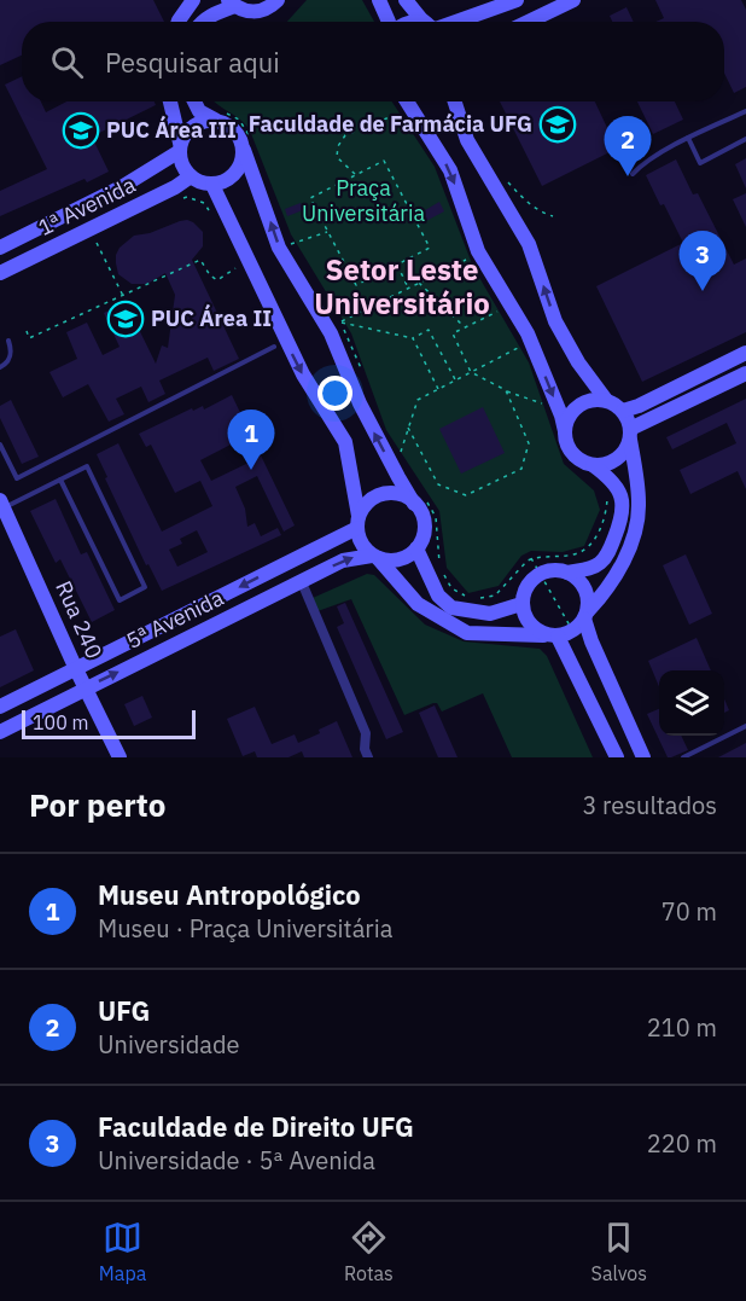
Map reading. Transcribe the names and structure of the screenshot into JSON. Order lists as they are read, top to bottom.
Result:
{
  "streets": {
    "main road": ["1ª Avenida", "Rua 240", "5ª Avenida"]
  },
  "crossings": [
    ["Rua 240", "5ª Avenida"]
  ],
  "districts": ["Setor Leste Universitário"],
  "parks": ["Praça Universitária"],
  "places": {
    "school or university": ["Faculdade de Farmácia UFG", "PUC Área III", "PUC Área II"]
  },
  "scale_bar": "100 m",
  "page": {
    "search": "Pesquisar aqui",
    "pins": ["2", "3", "1"],
    "scale": "100 m",
    "heading": ["Por perto", "3 resultados"],
    "list": [
      {
        "mark": "1",
        "name": "Museu Antropológico",
        "note": "Museu · Praça Universitária",
        "value": "70 m"
      },
      {
        "mark": "2",
        "name": "UFG",
        "note": "Universidade",
        "value": "210 m"
      },
      {
        "mark": "3",
        "name": "Faculdade de Direito UFG",
        "note": "Universidade · 5ª Avenida",
        "value": "220 m"
      }
    ],
    "nav": ["Mapa", "Rotas", "Salvos"]
  }
}
